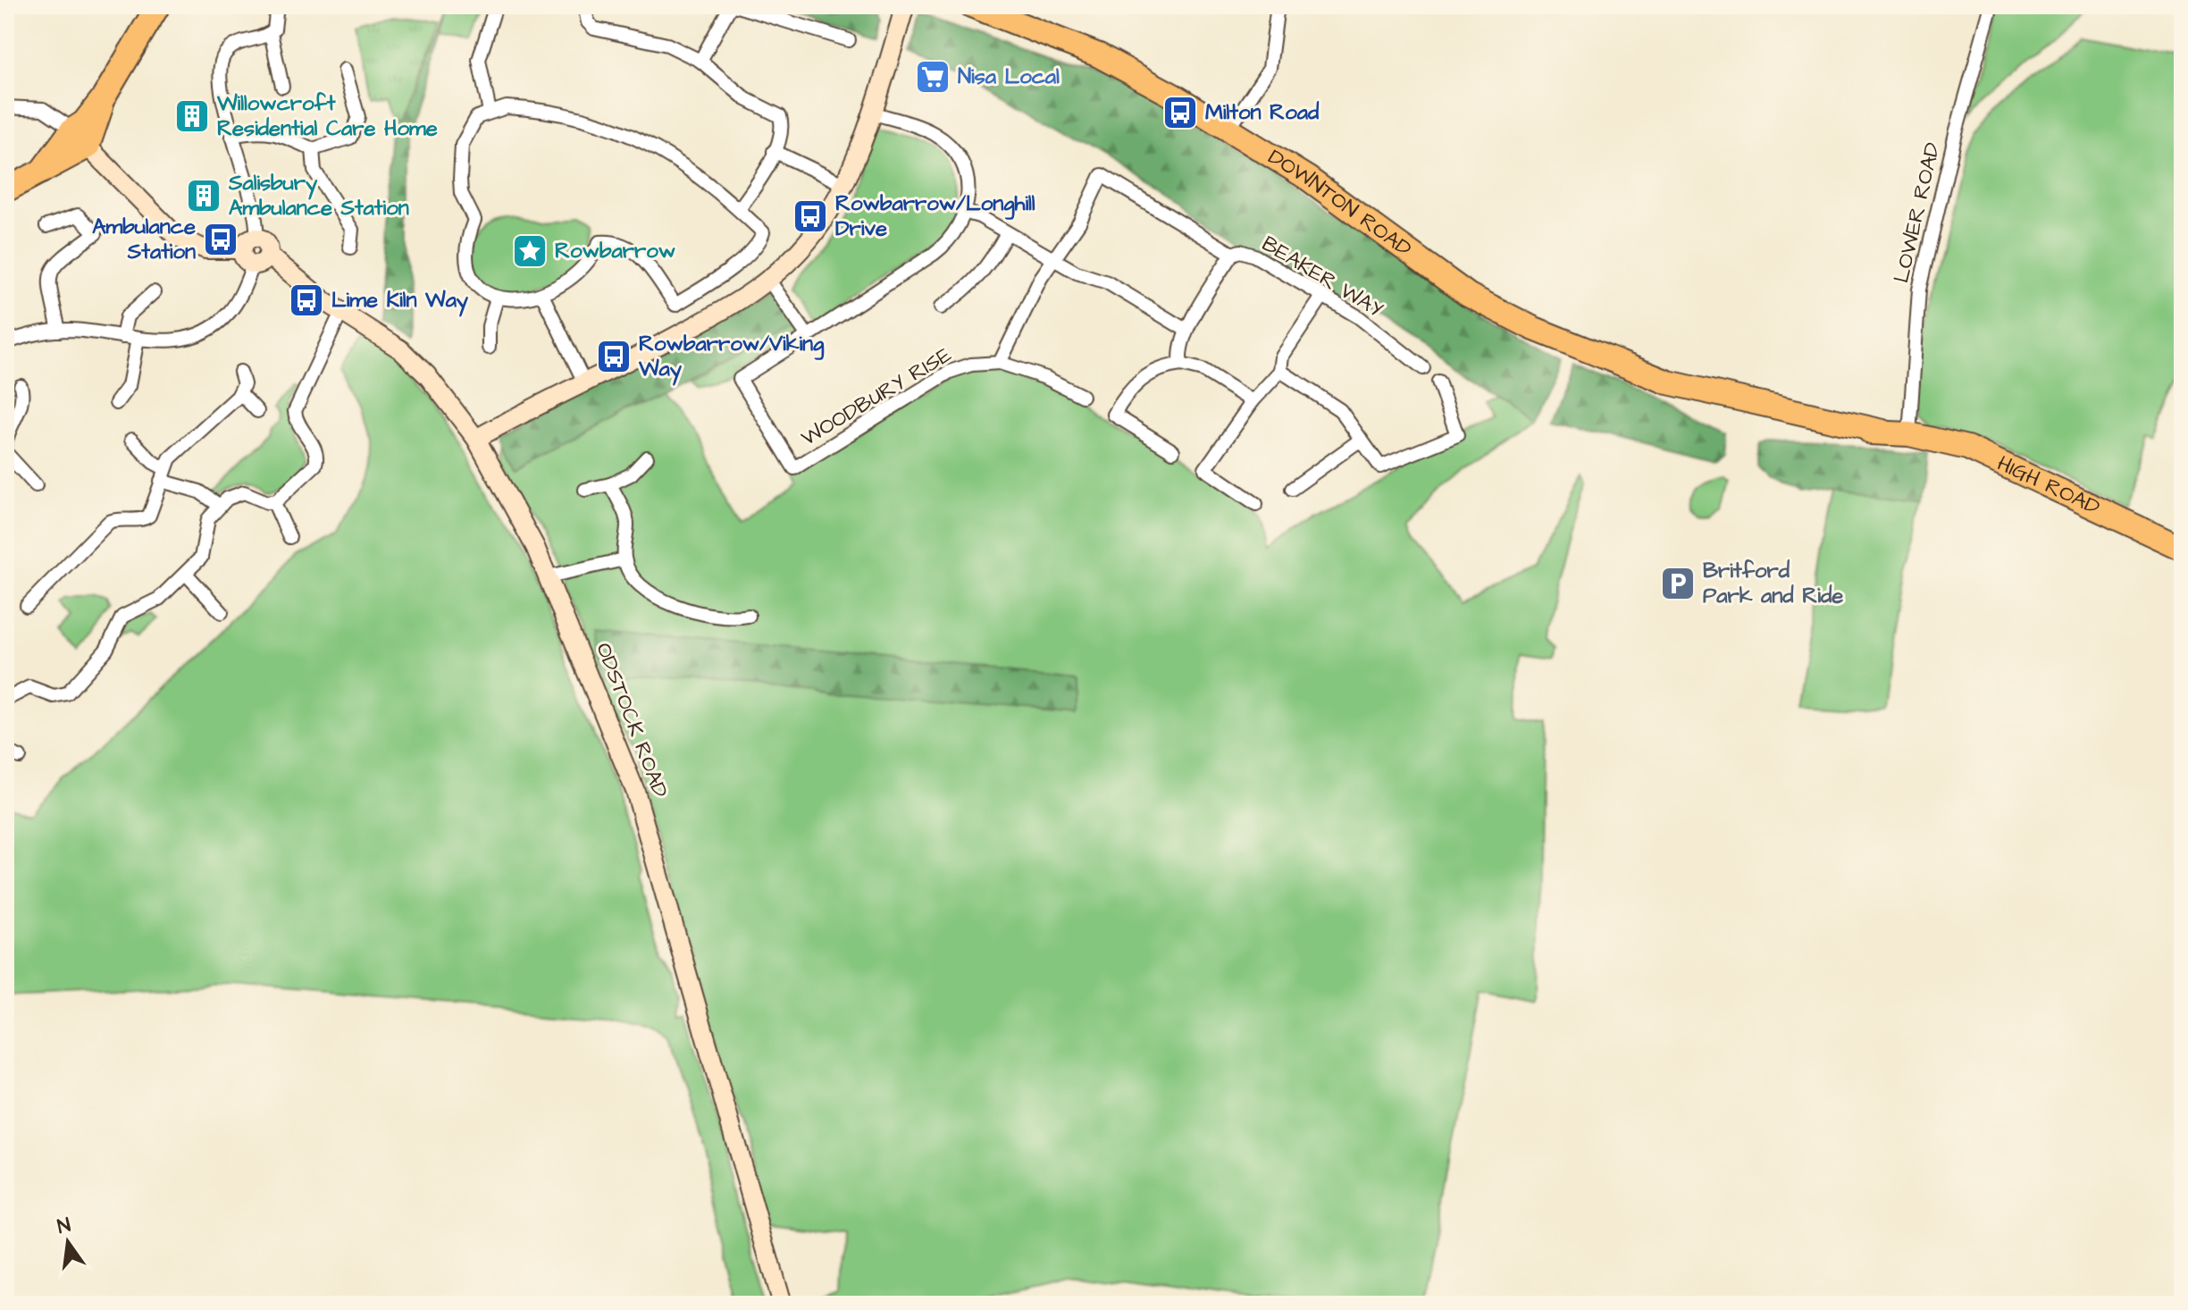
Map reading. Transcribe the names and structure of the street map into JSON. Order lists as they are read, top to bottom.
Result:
{
  "streets": {
    "highway": ["DOWNTON ROAD", "HIGH ROAD"],
    "street": [
      "LOWER ROAD",
      "BEAKER WAY",
      "WOODBURY RISE",
      "ODSTOCK ROAD"
    ]
  },
  "crossings": [
    ["DOWNTON ROAD", "LOWER ROAD"],
    ["DOWNTON ROAD", "HIGH ROAD"],
    ["LOWER ROAD", "HIGH ROAD"]
  ],
  "places": {
    "supermarket": ["Nisa Local"],
    "bus stop": [
      "Milton Road",
      "Rowbarrow/Longhill Drive",
      "Ambulance Station",
      "Lime Kiln Way",
      "Rowbarrow/Viking Way"
    ],
    "building": ["Willowcroft Residential Care Home", "Salisbury Ambulance Station"],
    "place": ["Rowbarrow"],
    "parking": ["Britford Park and Ride"]
  },
  "north": "top"
}
